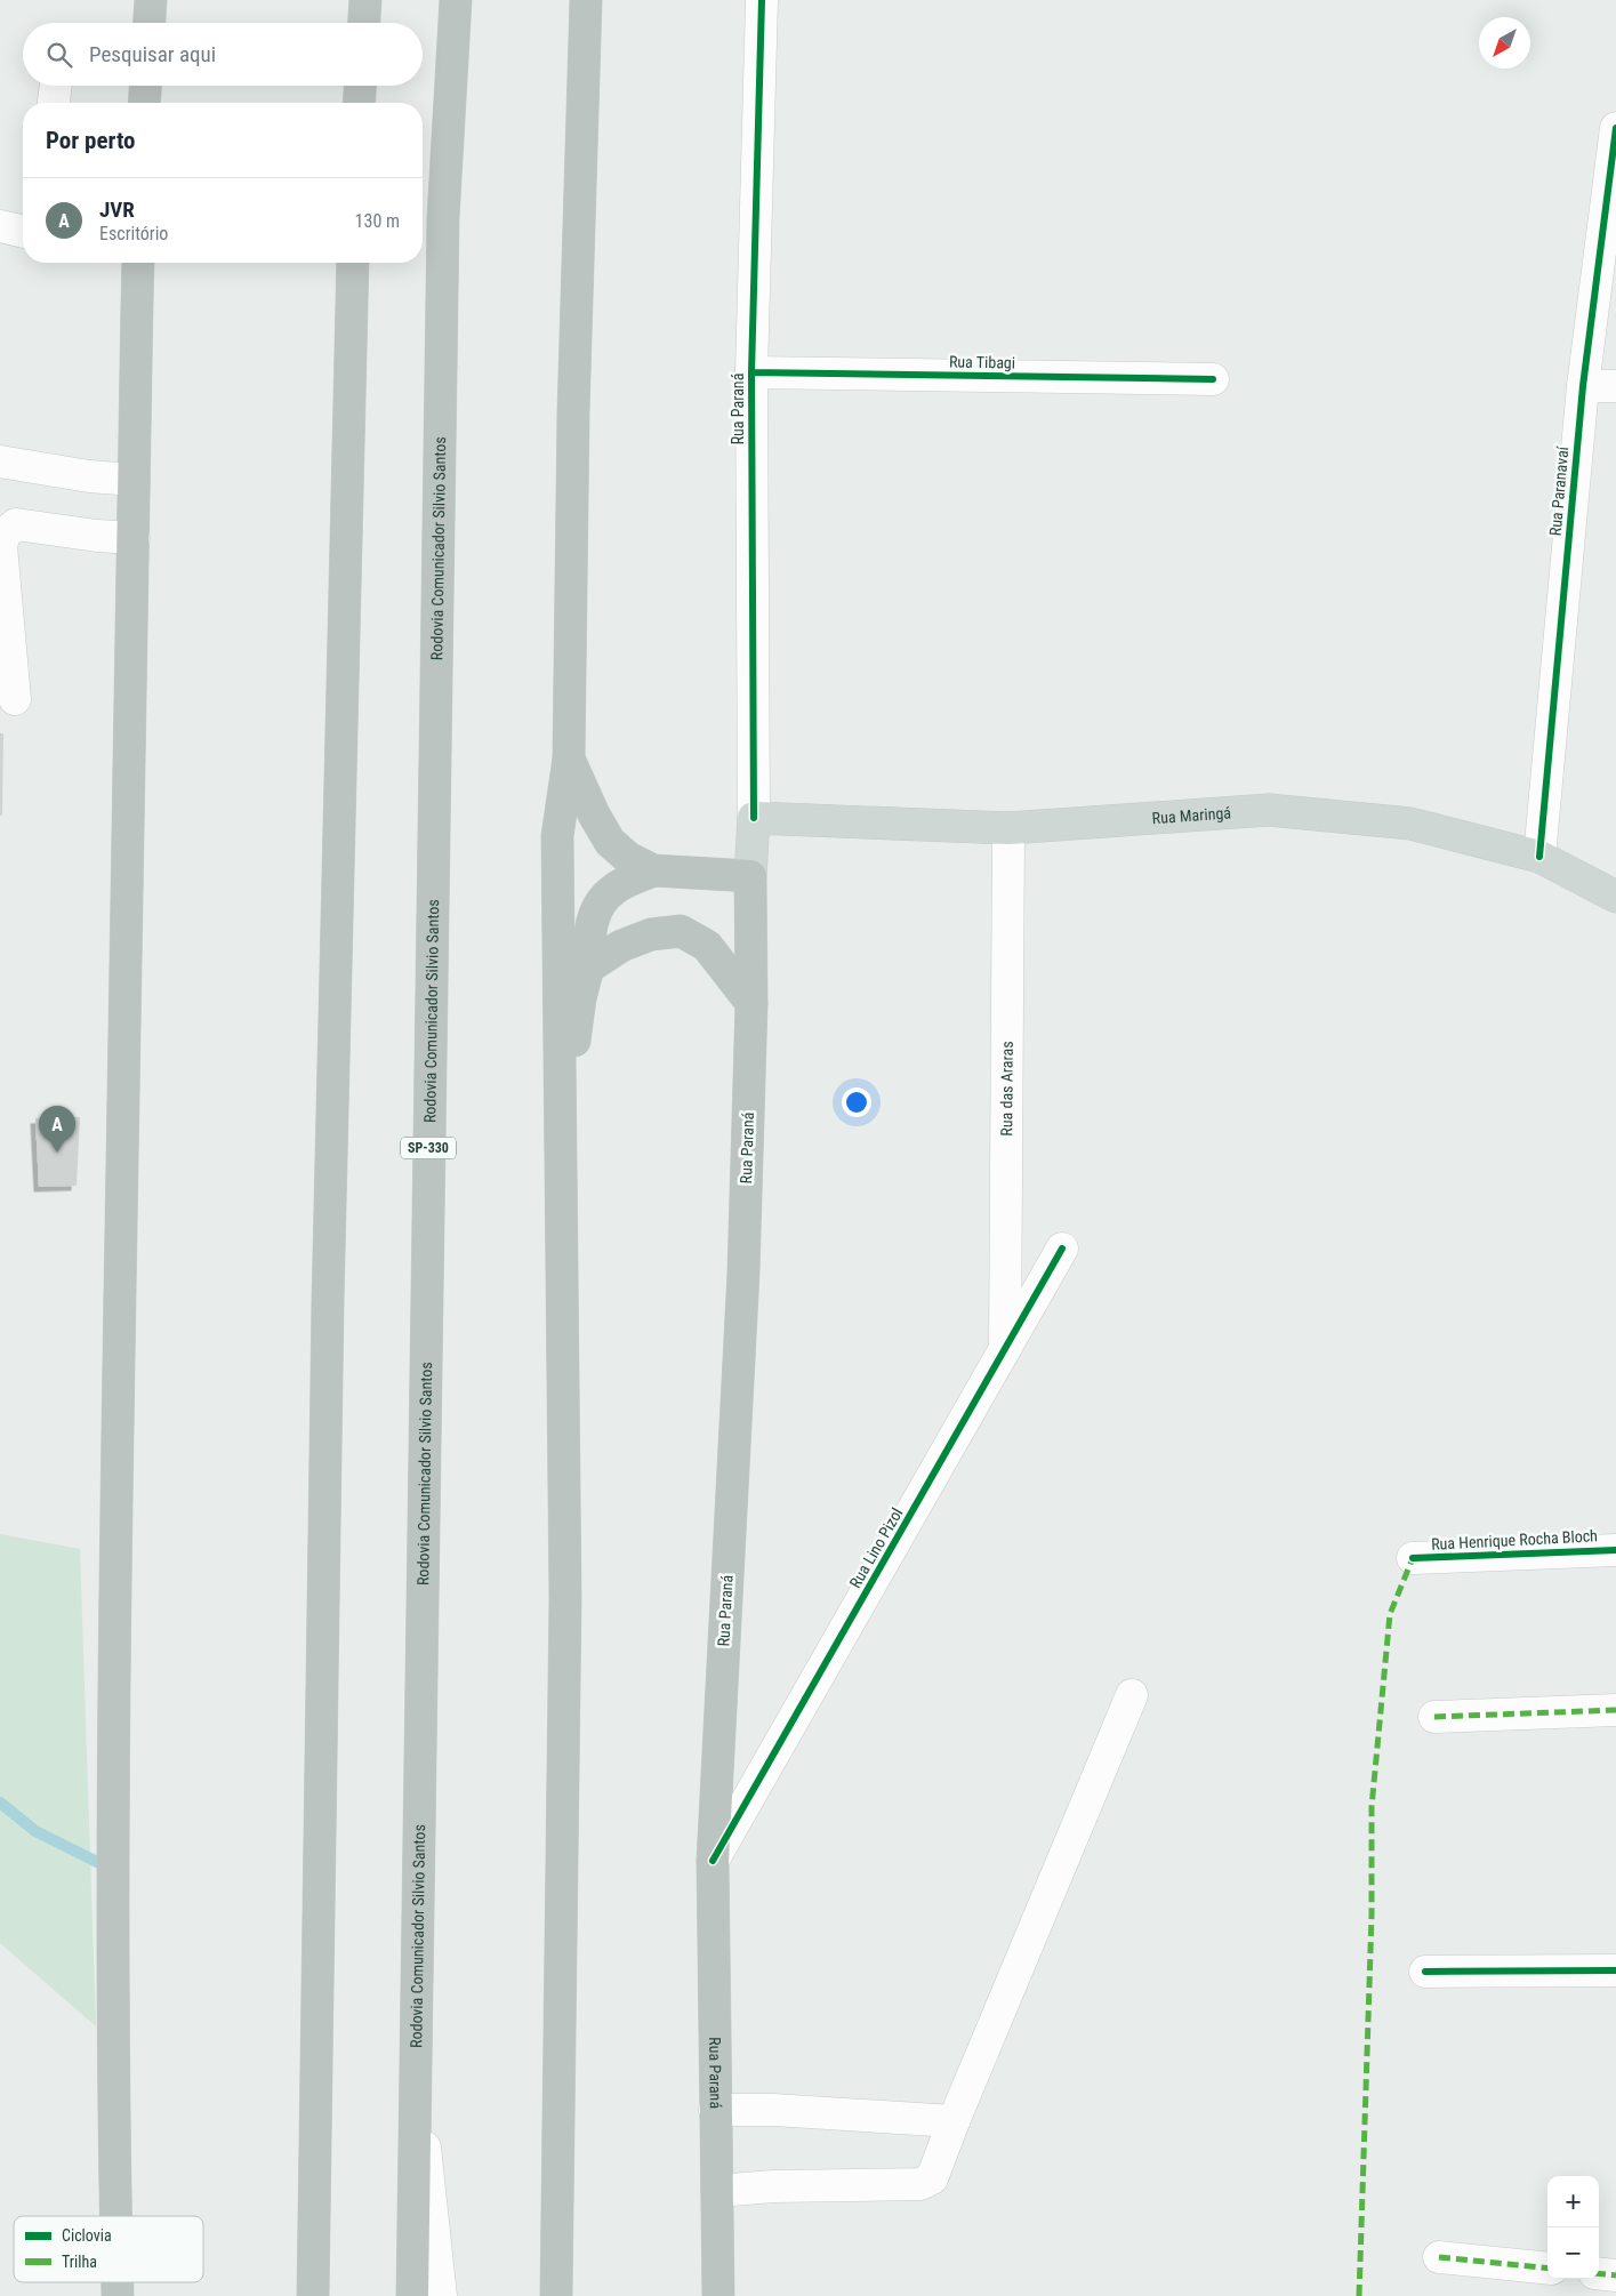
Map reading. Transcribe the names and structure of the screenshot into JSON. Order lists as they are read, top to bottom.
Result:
{
  "streets": {
    "highway": ["Rua Paraná", "Rodovia Comunicador Silvio Santos", "SP-330"],
    "main road": ["Rua Maringá"],
    "street": [
      "Rua Tibagi",
      "Rua Paranavaí",
      "Rua das Araras",
      "Rua Henrique Rocha Bloch",
      "Rua Lino Pizol"
    ]
  },
  "crossings": [
    ["Rua Tibagi", "Rua Paraná"],
    ["Rua Paraná", "Rua Maringá"],
    ["Rua Paraná", "Rua Lino Pizol"],
    ["Rua Paranavaí", "Rua Maringá"],
    ["Rua Maringá", "Rua das Araras"],
    ["Rua das Araras", "Rua Lino Pizol"]
  ],
  "legend": ["Ciclovia", "Trilha"],
  "north": "bottom left",
  "page": {
    "search": "Pesquisar aqui",
    "heading": "Por perto",
    "list": [
      {
        "mark": "A",
        "name": "JVR",
        "note": "Escritório",
        "value": "130 m"
      }
    ],
    "pins": "A",
    "map_buttons": ["+", "−"]
  }
}
